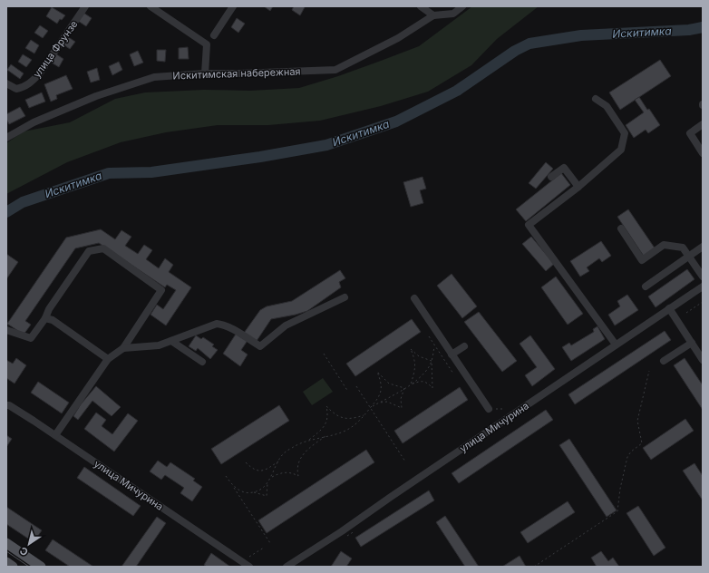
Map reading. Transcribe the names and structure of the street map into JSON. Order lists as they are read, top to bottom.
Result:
{
  "streets": {
    "street": ["улица Фрунзе", "Искитимская набережная", "улица Мичурина"]
  },
  "water": ["Искитимка"],
  "north": "bottom left"
}
